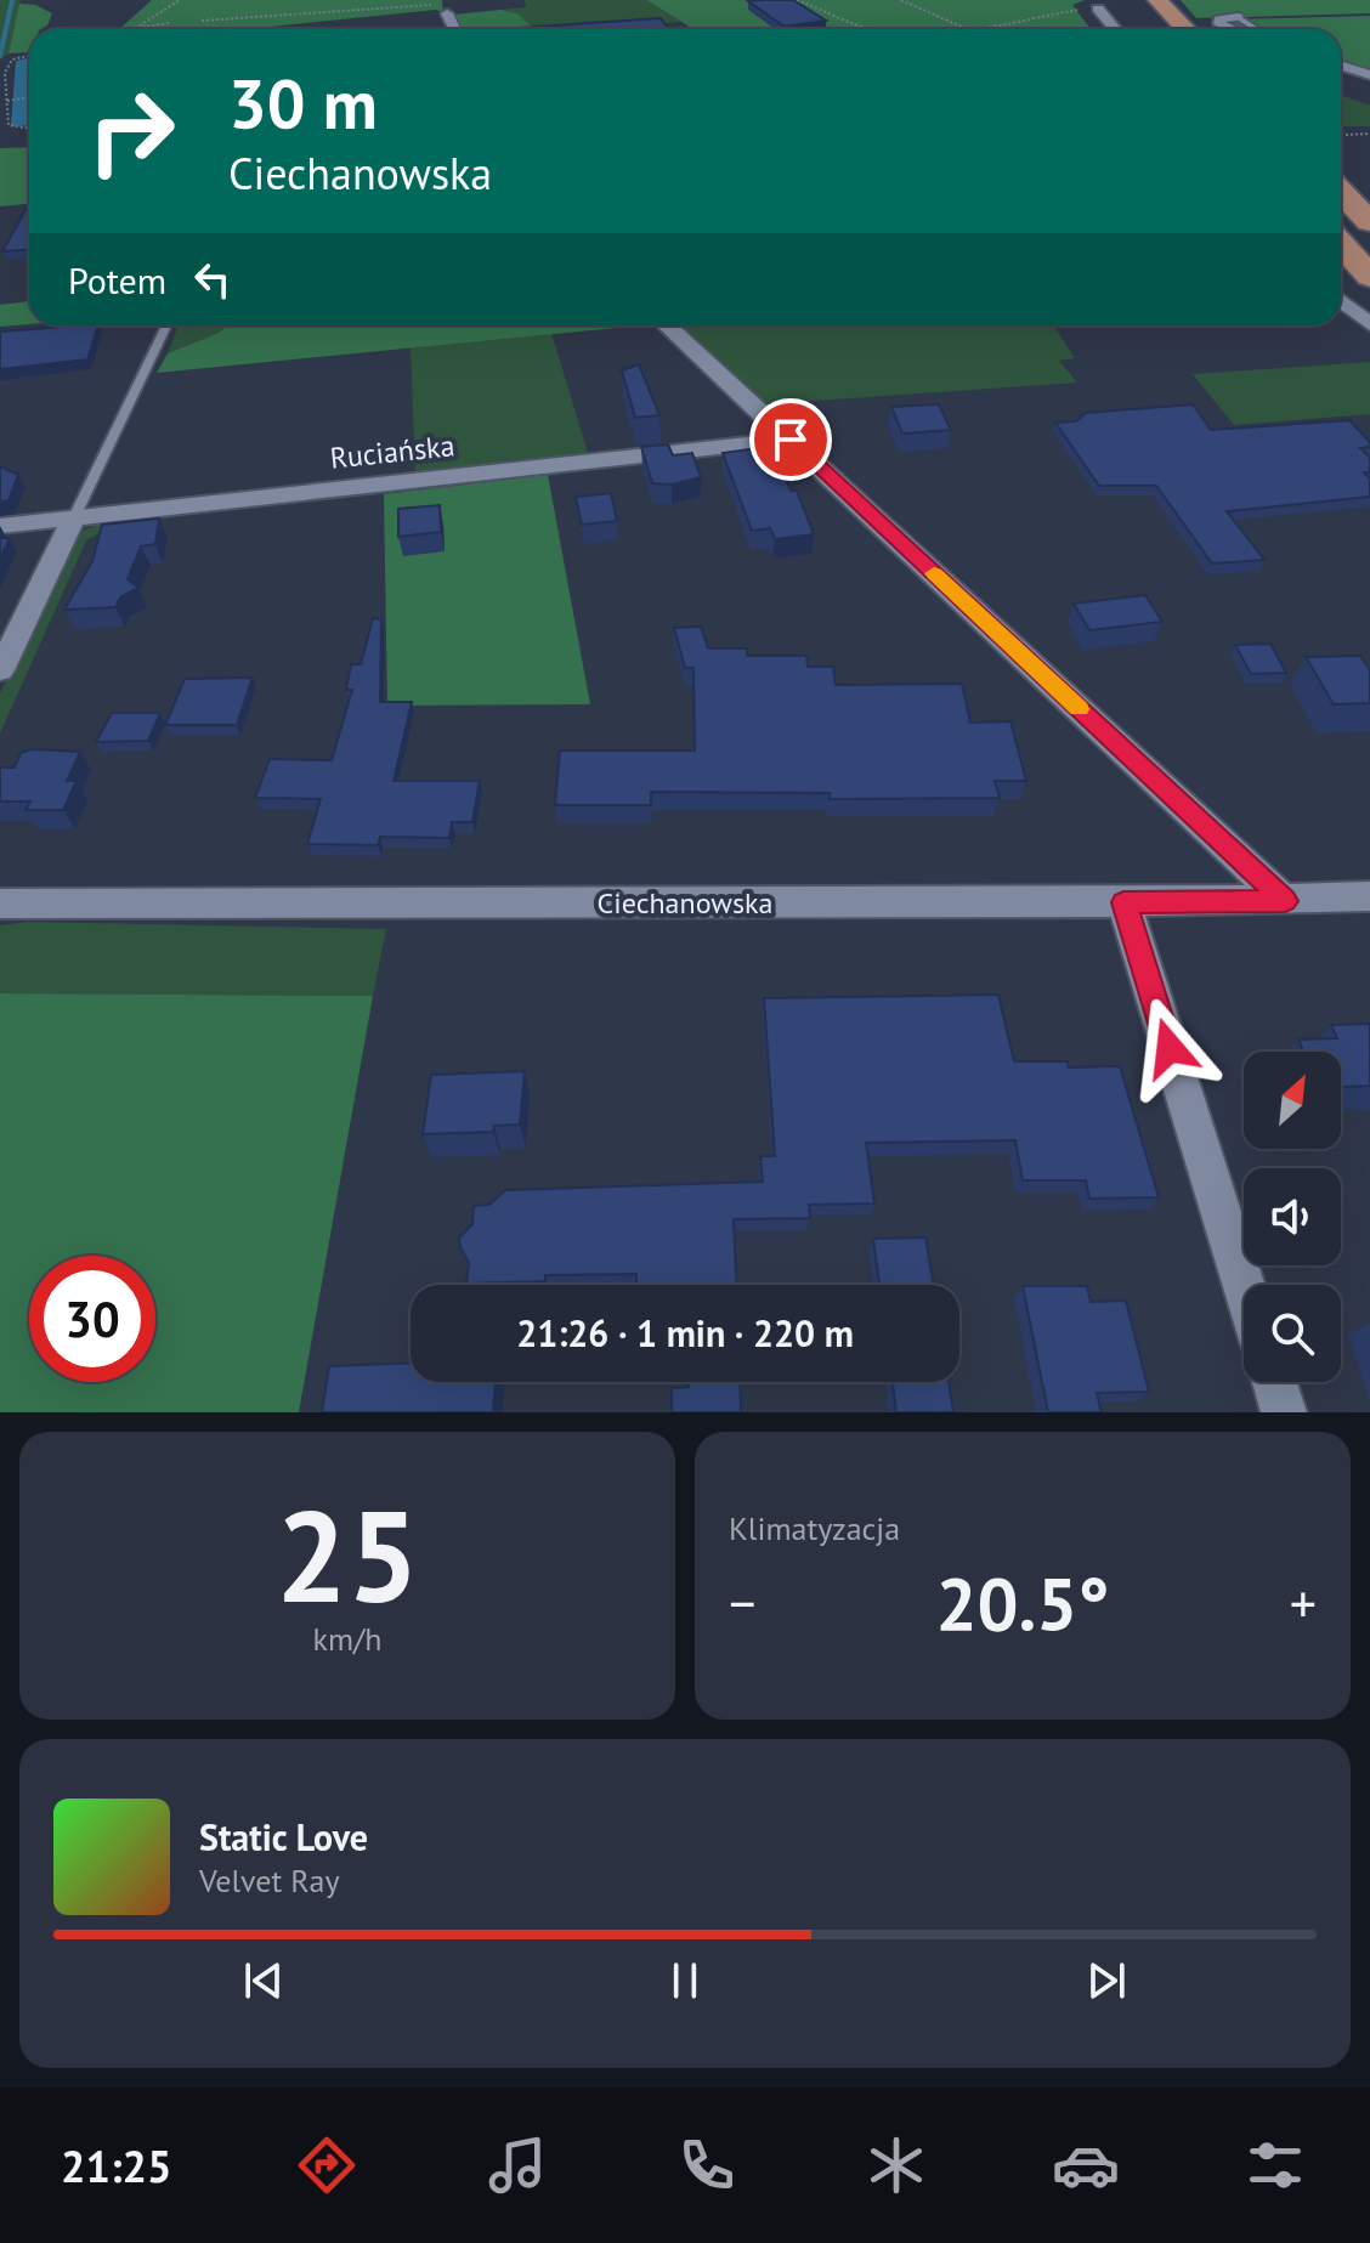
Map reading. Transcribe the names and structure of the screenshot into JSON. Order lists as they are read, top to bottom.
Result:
{
  "streets": {
    "street": ["Ruciańska", "Ciechanowska"]
  },
  "north": "top right",
  "page": {
    "turn": ["30 m", "Ciechanowska"],
    "then": "Potem",
    "limit": "30",
    "trip": "21:26 · 1 min · 220 m",
    "tile": [
      ["25", "km/h"],
      "Klimatyzacja"
    ],
    "heat": ["−", "20.5°", "+"],
    "song": ["Static Love", "Velvet Ray"],
    "tabs": "21:25"
  }
}
